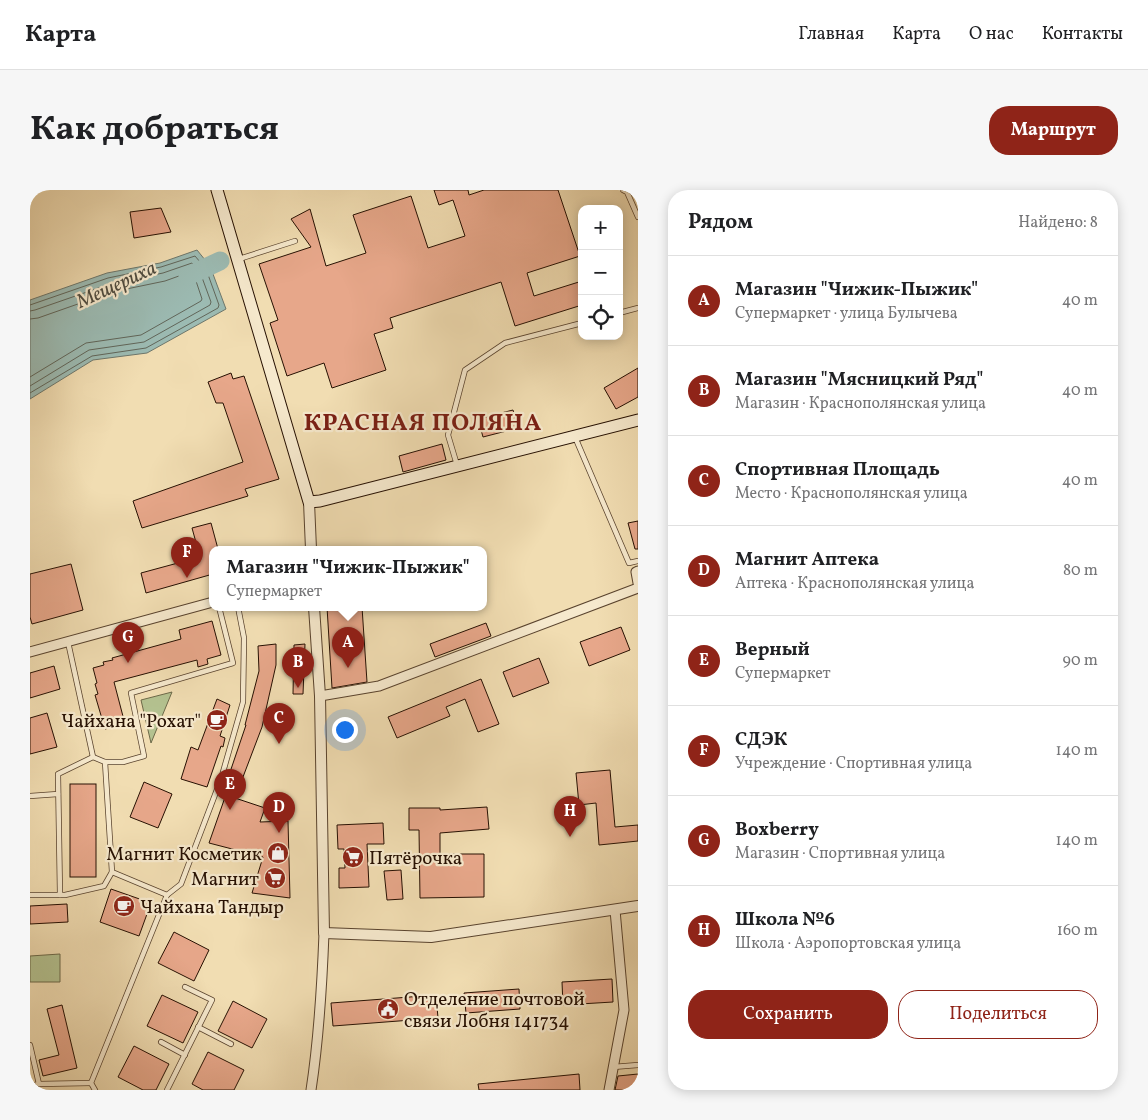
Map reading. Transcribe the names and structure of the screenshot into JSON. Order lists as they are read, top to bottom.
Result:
{
  "districts": ["КРАСНАЯ ПОЛЯНА"],
  "water": ["Мещериха"],
  "places": {
    "cafe": ["Чайхана \"Рохат\"", "Чайхана Тандыр"],
    "shop": ["Магнит Косметик"],
    "supermarket": ["Пятёрочка", "Магнит"],
    "public building": ["Отделение почтовой связи Лобня 141734"]
  },
  "page": {
    "header": "Карта",
    "nav": [
      "Главная",
      "Карта",
      "О нас",
      "Контакты"
    ],
    "title": "Как добраться",
    "buttons": [
      "Маршрут",
      ["Сохранить", "Поделиться"]
    ],
    "heading": ["Рядом", "Найдено: 8"],
    "map_buttons": ["+", "−"],
    "list": [
      {
        "mark": "A",
        "name": "Магазин \"Чижик-Пыжик\"",
        "note": "Супермаркет · улица Булычева",
        "value": "40 m"
      },
      {
        "mark": "B",
        "name": "Магазин \"Мясницкий Ряд\"",
        "note": "Магазин · Краснополянская улица",
        "value": "40 m"
      },
      {
        "mark": "C",
        "name": "Спортивная Площадь",
        "note": "Место · Краснополянская улица",
        "value": "40 m"
      },
      {
        "mark": "D",
        "name": "Магнит Аптека",
        "note": "Аптека · Краснополянская улица",
        "value": "80 m"
      },
      {
        "mark": "E",
        "name": "Верный",
        "note": "Супермаркет",
        "value": "90 m"
      },
      {
        "mark": "F",
        "name": "СДЭК",
        "note": "Учреждение · Спортивная улица",
        "value": "140 m"
      },
      {
        "mark": "G",
        "name": "Boxberry",
        "note": "Магазин · Спортивная улица",
        "value": "140 m"
      },
      {
        "mark": "H",
        "name": "Школа №6",
        "note": "Школа · Аэропортовская улица",
        "value": "160 m"
      }
    ],
    "pins": [
      "F",
      "G",
      "A",
      "B",
      "C",
      "E",
      "D",
      "H"
    ],
    "popup": ["Магазин \"Чижик-Пыжик\"", "Супермаркет"]
  }
}
